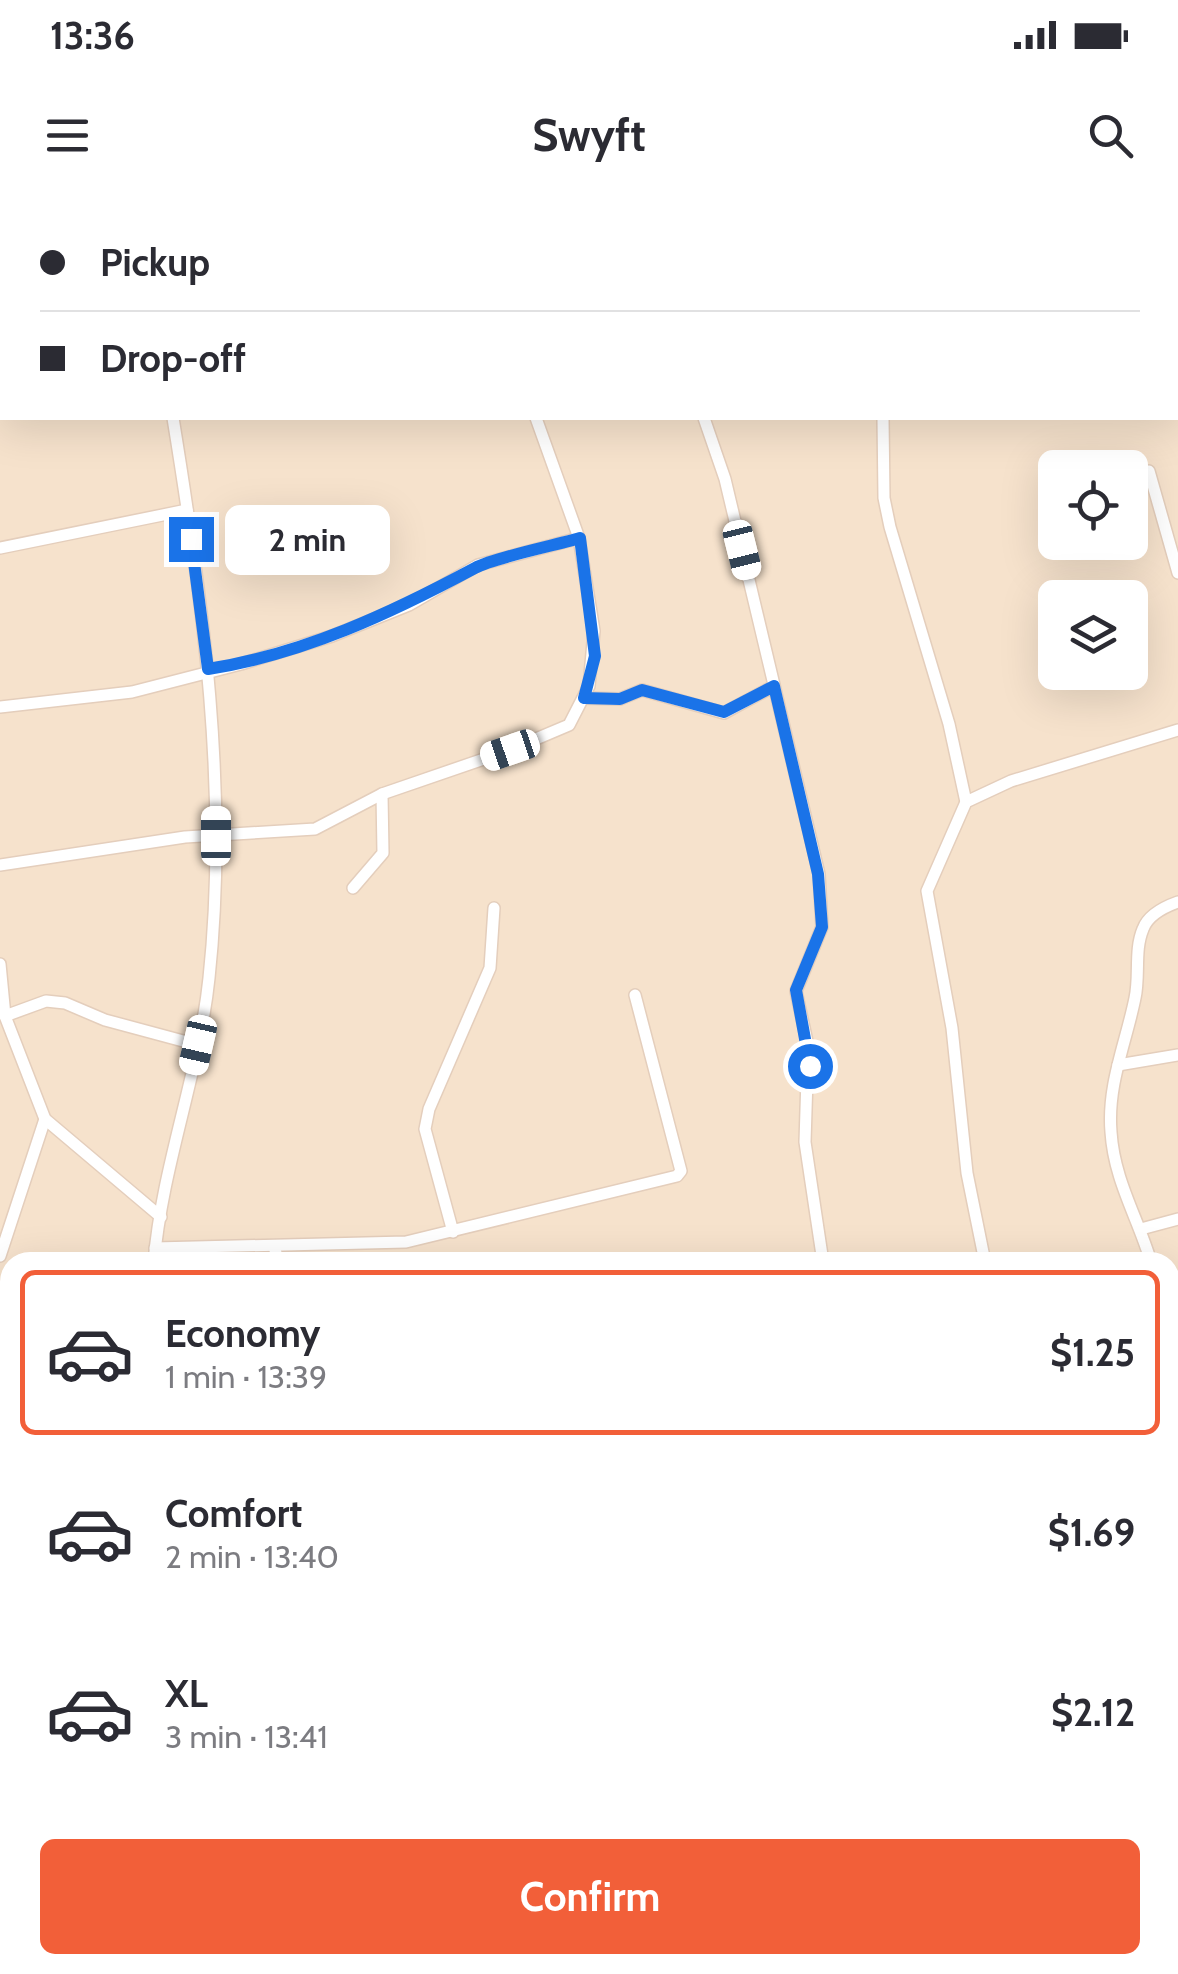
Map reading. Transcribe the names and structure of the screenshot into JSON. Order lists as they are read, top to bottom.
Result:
{
  "page": {
    "status": "13:36",
    "header": "Swyft",
    "banner": ["Pickup", "Drop-off"],
    "bubble": "2 min",
    "list": [
      {
        "name": "Economy",
        "note": "1 min · 13:39",
        "value": "$1.25"
      },
      {
        "name": "Comfort",
        "note": "2 min · 13:40",
        "value": "$1.69"
      },
      {
        "name": "XL",
        "note": "3 min · 13:41",
        "value": "$2.12"
      }
    ],
    "buttons": "Confirm"
  }
}
